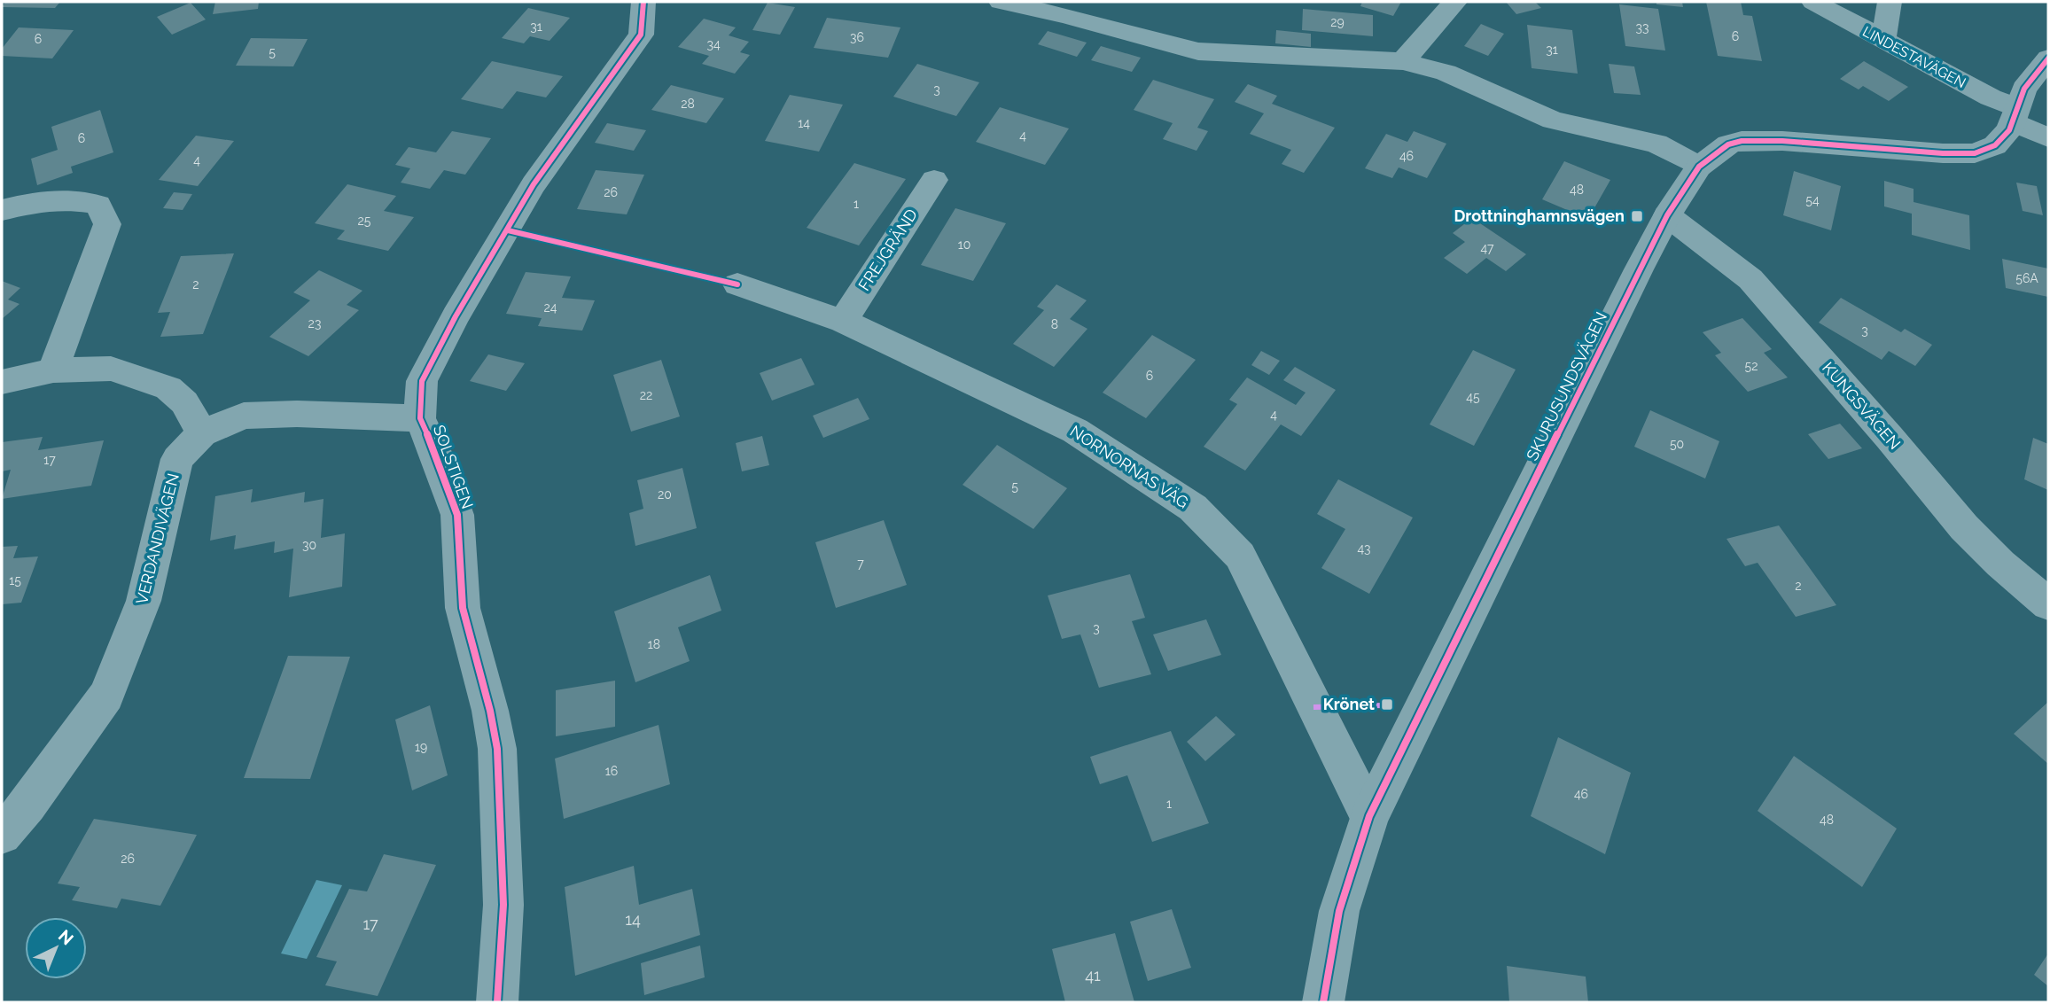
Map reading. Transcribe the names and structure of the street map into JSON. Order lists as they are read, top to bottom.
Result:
{
  "streets": {
    "street": [
      "LINDESTAVÄGEN",
      "FREJGRÄND",
      "SKURUSUNDSVÄGEN",
      "KUNGSVÄGEN",
      "SOLSTIGEN",
      "NORNORNAS VÄG",
      "VERDANDIVÄGEN"
    ]
  },
  "crossings": [
    ["LINDESTAVÄGEN", "SKURUSUNDSVÄGEN"],
    ["FREJGRÄND", "NORNORNAS VÄG"],
    ["SKURUSUNDSVÄGEN", "KUNGSVÄGEN"],
    ["SKURUSUNDSVÄGEN", "NORNORNAS VÄG"],
    ["SOLSTIGEN", "VERDANDIVÄGEN"]
  ],
  "places": {
    "transit": ["Drottninghamnsvägen", "Krönet"]
  },
  "house_numbers": [
    "29",
    "31",
    "33",
    "6",
    "36",
    "6",
    "34",
    "31",
    "5",
    "3",
    "28",
    "14",
    "4",
    "6",
    "46",
    "4",
    "48",
    "26",
    "54",
    "1",
    "25",
    "10",
    "47",
    "56A",
    "2",
    "24",
    "23",
    "8",
    "3",
    "52",
    "6",
    "22",
    "45",
    "4",
    "50",
    "17",
    "5",
    "20",
    "30",
    "43",
    "7",
    "15",
    "2",
    "3",
    "18",
    "19",
    "16",
    "46",
    "1",
    "48",
    "26",
    "14",
    "17",
    "41"
  ],
  "north": "top right"
}
